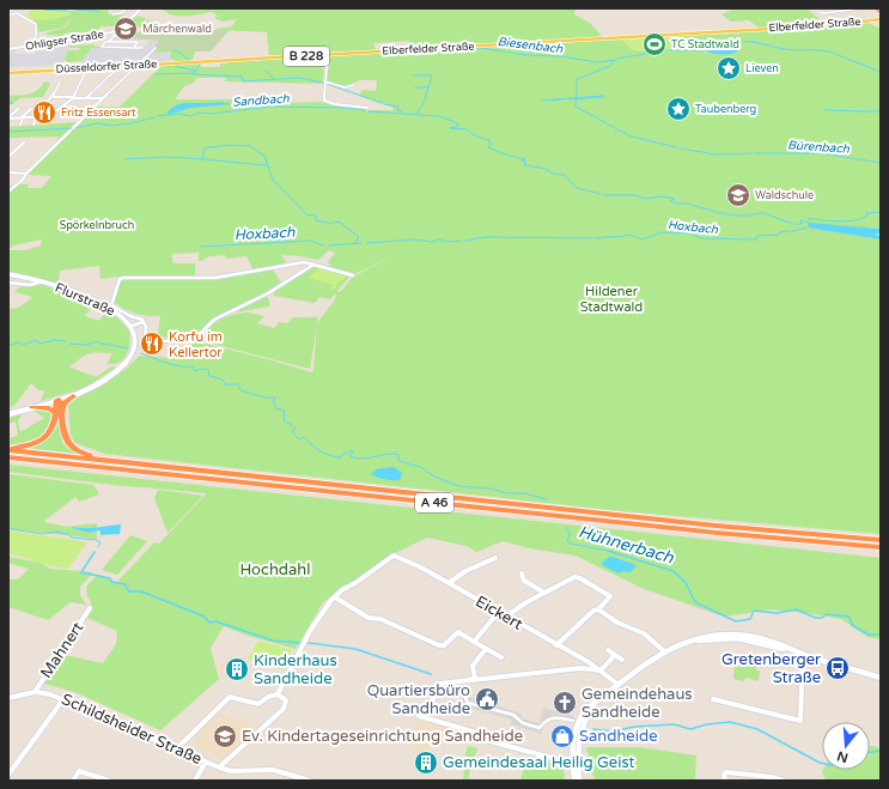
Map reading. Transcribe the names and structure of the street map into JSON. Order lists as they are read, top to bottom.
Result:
{
  "streets": {
    "highway": ["A 46"],
    "main road": [
      "Elberfelder Straße",
      "Ohligser Straße",
      "B 228",
      "Düsseldorfer Straße",
      "Flurstraße"
    ],
    "street": ["Eickert", "Mahnert", "Schildsheider Straße"]
  },
  "crossings": [
    ["Elberfelder Straße", "Düsseldorfer Straße"],
    ["Mahnert", "Schildsheider Straße"]
  ],
  "water": [
    "Biesenbach",
    "Sandbach",
    "Bürenbach",
    "Hoxbach",
    "Hühnerbach"
  ],
  "parks": ["Spörkelnbruch", "Hildener Stadtwald", "Hochdahl"],
  "places": {
    "school or university": ["Märchenwald", "Waldschule", "Ev. Kindertageseinrichtung Sandheide"],
    "sports": ["TC Stadtwald"],
    "place": ["Lieven", "Taubenberg"],
    "restaurant": ["Fritz Essensart", "Korfu im Kellertor"],
    "bus stop": ["Gretenberger Straße"],
    "building": ["Kinderhaus Sandheide", "Gemeindesaal Heilig Geist"],
    "public building": ["Quartiersbüro Sandheide"],
    "church": ["Gemeindehaus Sandheide"],
    "shop": ["Sandheide"]
  },
  "north": "bottom"
}
